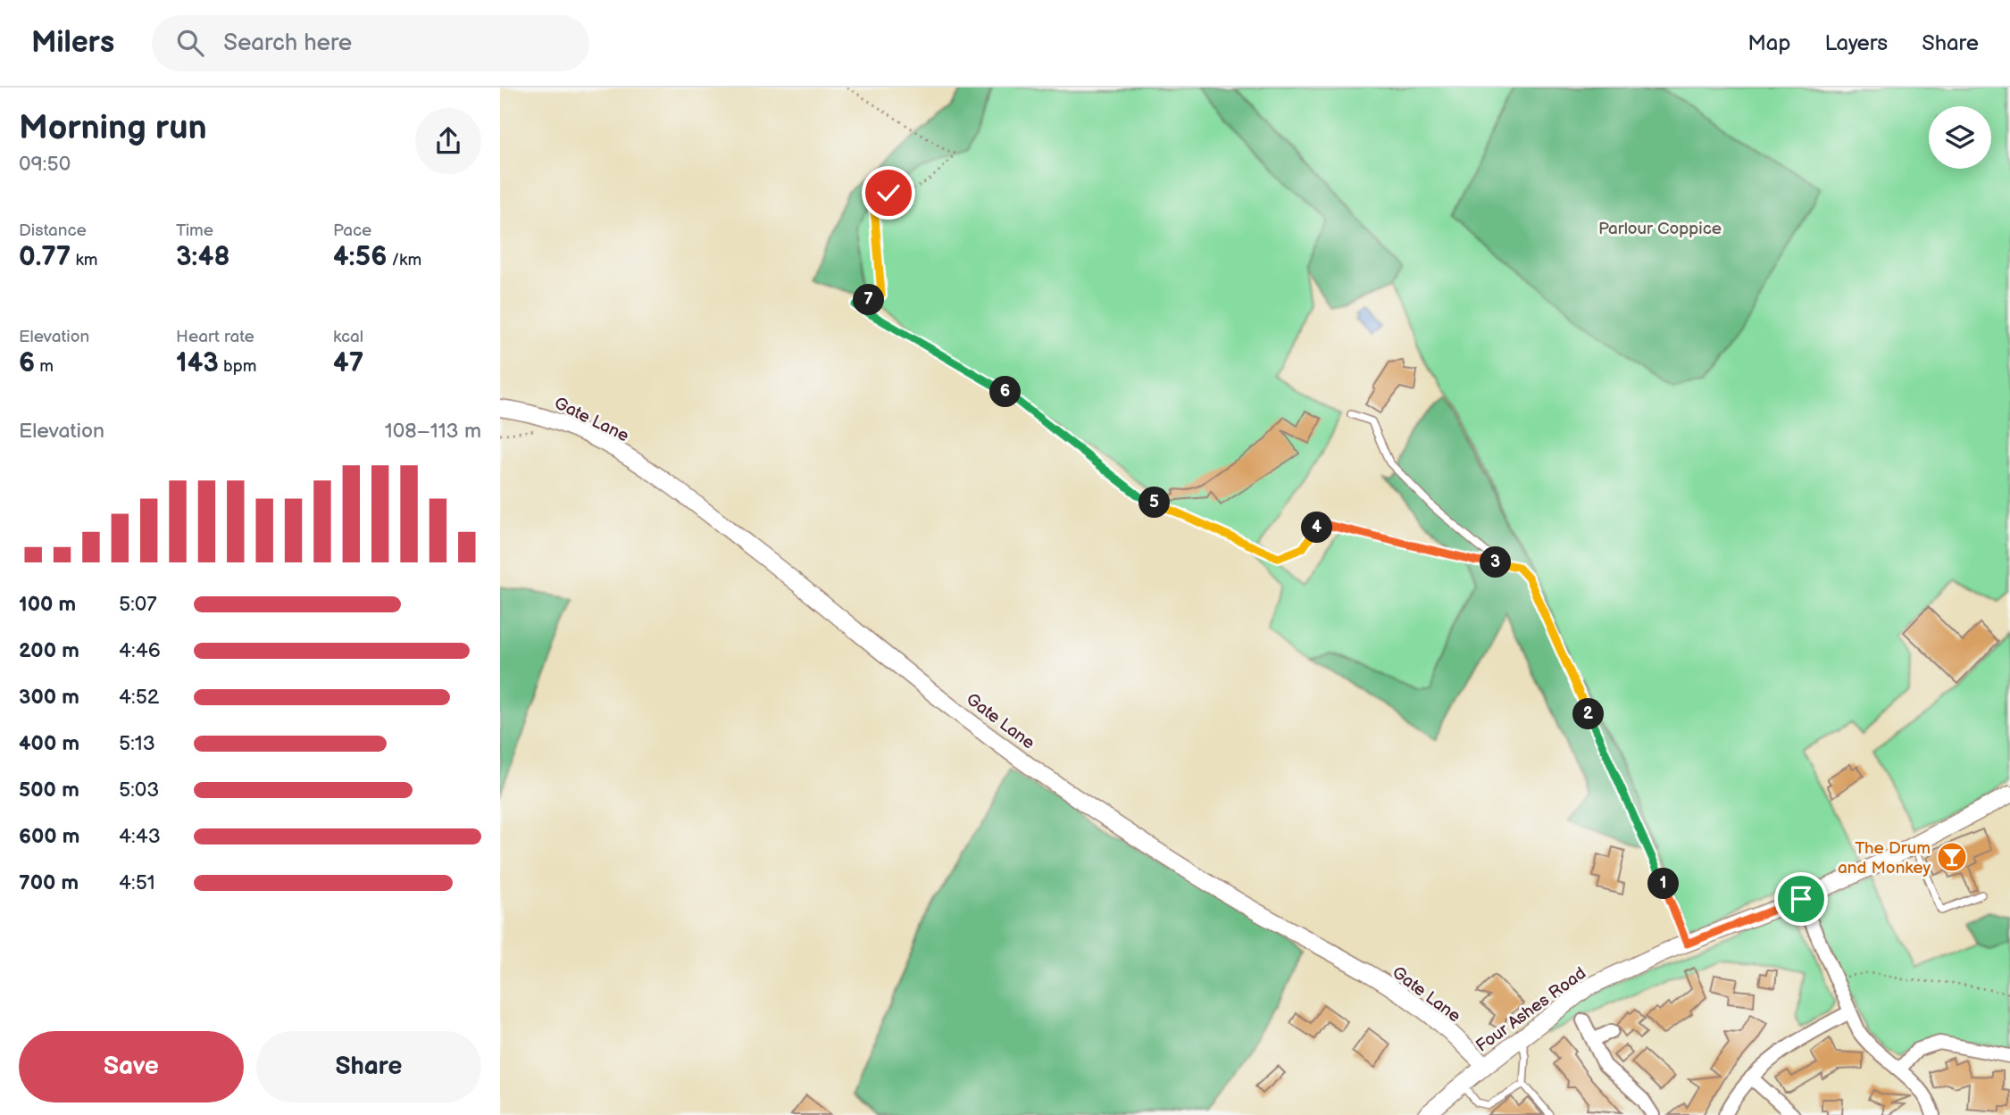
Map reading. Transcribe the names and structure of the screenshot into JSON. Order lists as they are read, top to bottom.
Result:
{
  "streets": {
    "street": ["Gate Lane", "Four Ashes Road"]
  },
  "crossings": [
    ["Gate Lane", "Four Ashes Road"]
  ],
  "parks": ["Parlour Coppice"],
  "places": {
    "bar": ["The Drum and Monkey"]
  },
  "page": {
    "header": "Milers",
    "search": "Search here",
    "nav": ["Map", "Layers", "Share"],
    "heading": ["Morning run", "09:50"],
    "stats": [
      ["Distance", "0.77 km"],
      ["Time", "3:48"],
      ["Pace", "4:56 /km"],
      ["Elevation", "6 m"],
      ["Heart rate", "143 bpm"],
      ["kcal", "47"]
    ],
    "pins": [
      "7",
      "6",
      "5",
      "4",
      "3",
      "2",
      "1"
    ],
    "chart": ["Elevation", "108–113 m"],
    "list": [
      {
        "name": "100 m",
        "note": "5:07"
      },
      {
        "name": "200 m",
        "note": "4:46"
      },
      {
        "name": "300 m",
        "note": "4:52"
      },
      {
        "name": "400 m",
        "note": "5:13"
      },
      {
        "name": "500 m",
        "note": "5:03"
      },
      {
        "name": "600 m",
        "note": "4:43"
      },
      {
        "name": "700 m",
        "note": "4:51"
      }
    ],
    "buttons": ["Save", "Share"]
  }
}
